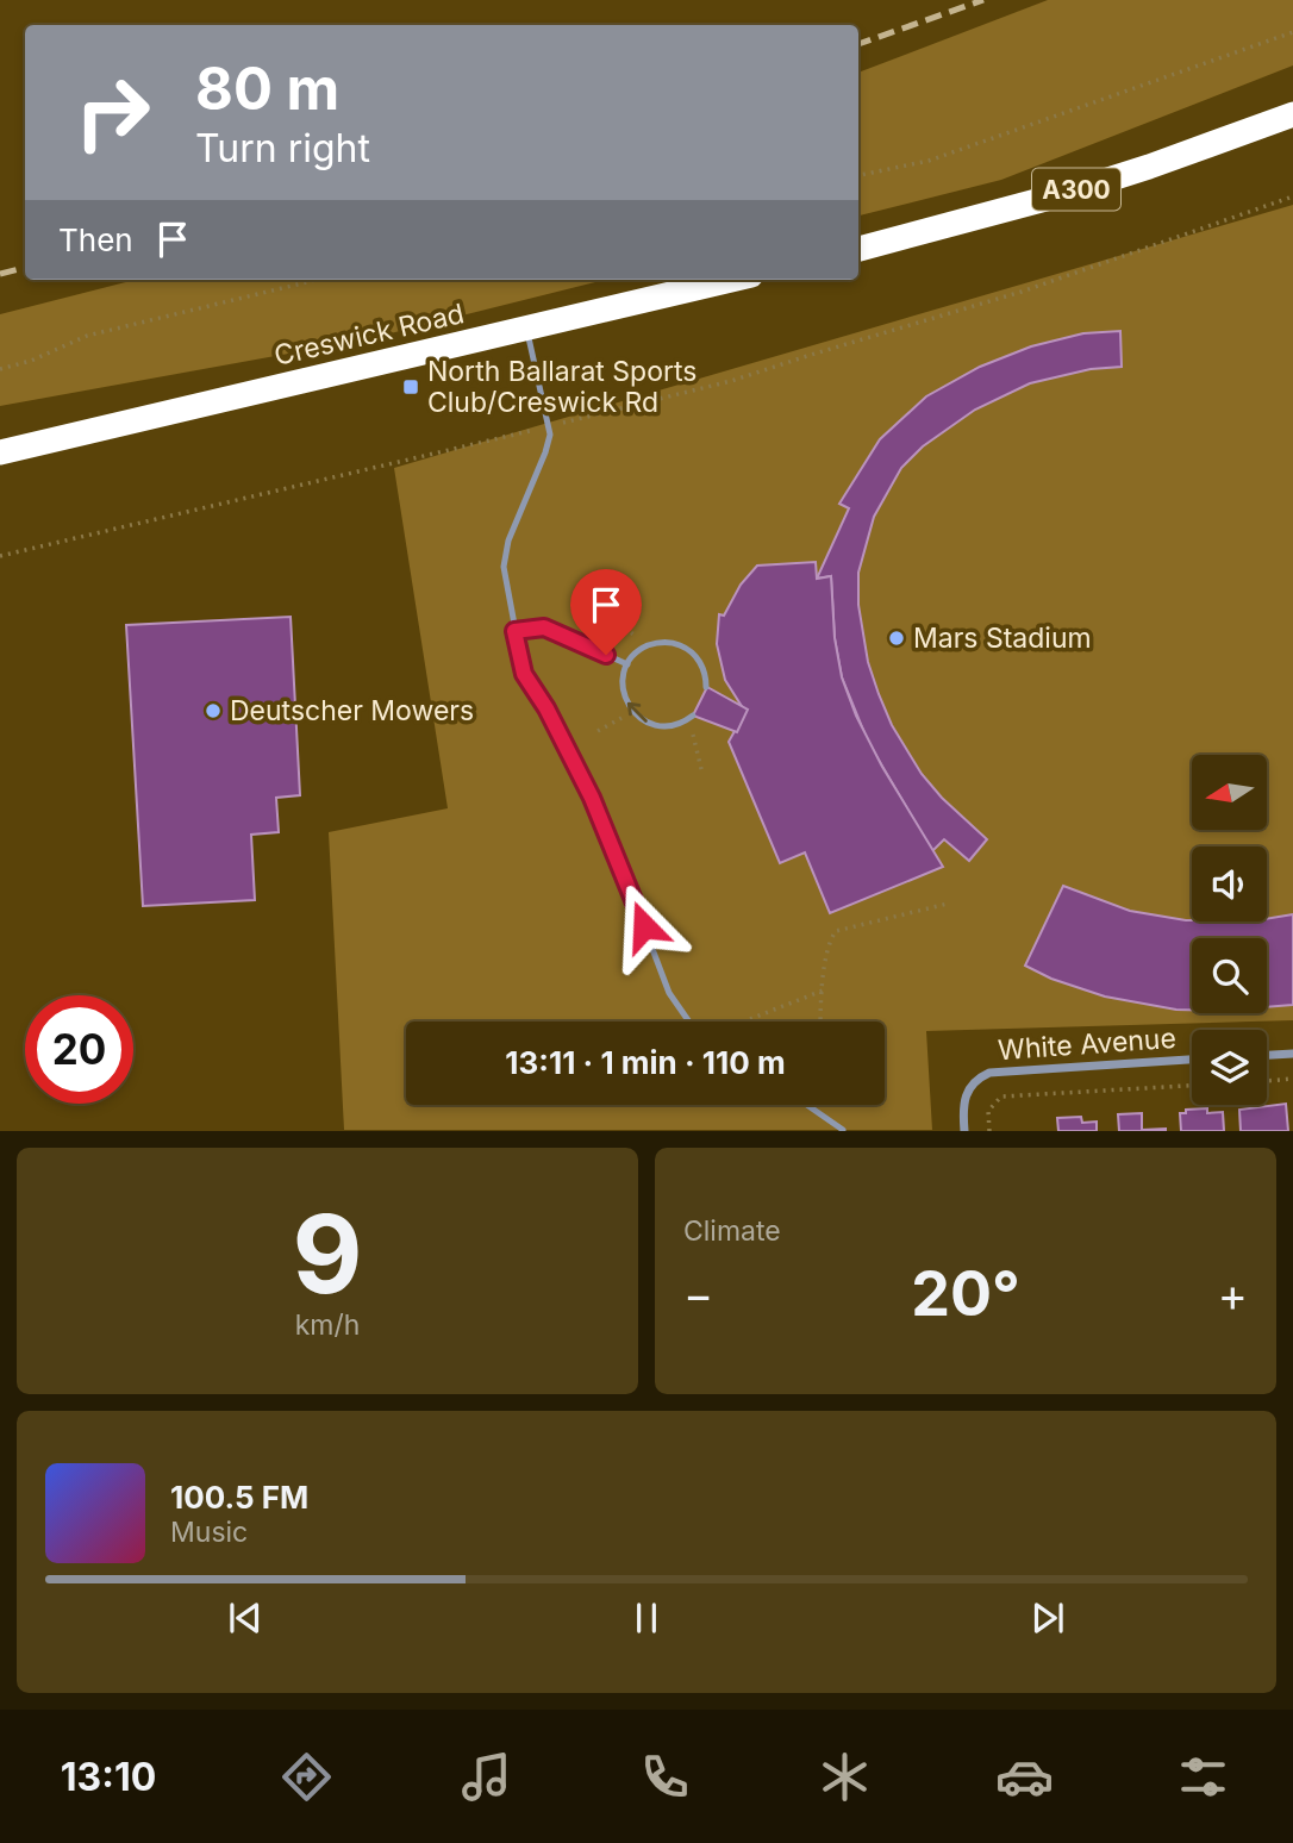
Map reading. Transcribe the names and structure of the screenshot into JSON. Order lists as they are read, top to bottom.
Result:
{
  "streets": {
    "highway": ["A300", "Creswick Road"],
    "street": ["White Avenue"]
  },
  "places": {
    "transit": ["North Ballarat Sports Club/Creswick Rd"],
    "other": ["Mars Stadium", "Deutscher Mowers"]
  },
  "north": "left",
  "page": {
    "turn": ["80 m", "Turn right"],
    "then": "Then",
    "limit": "20",
    "trip": "13:11 · 1 min · 110 m",
    "tile": [
      ["9", "km/h"],
      "Climate"
    ],
    "heat": ["−", "20°", "+"],
    "song": ["100.5 FM", "Music"],
    "tabs": "13:10"
  }
}
